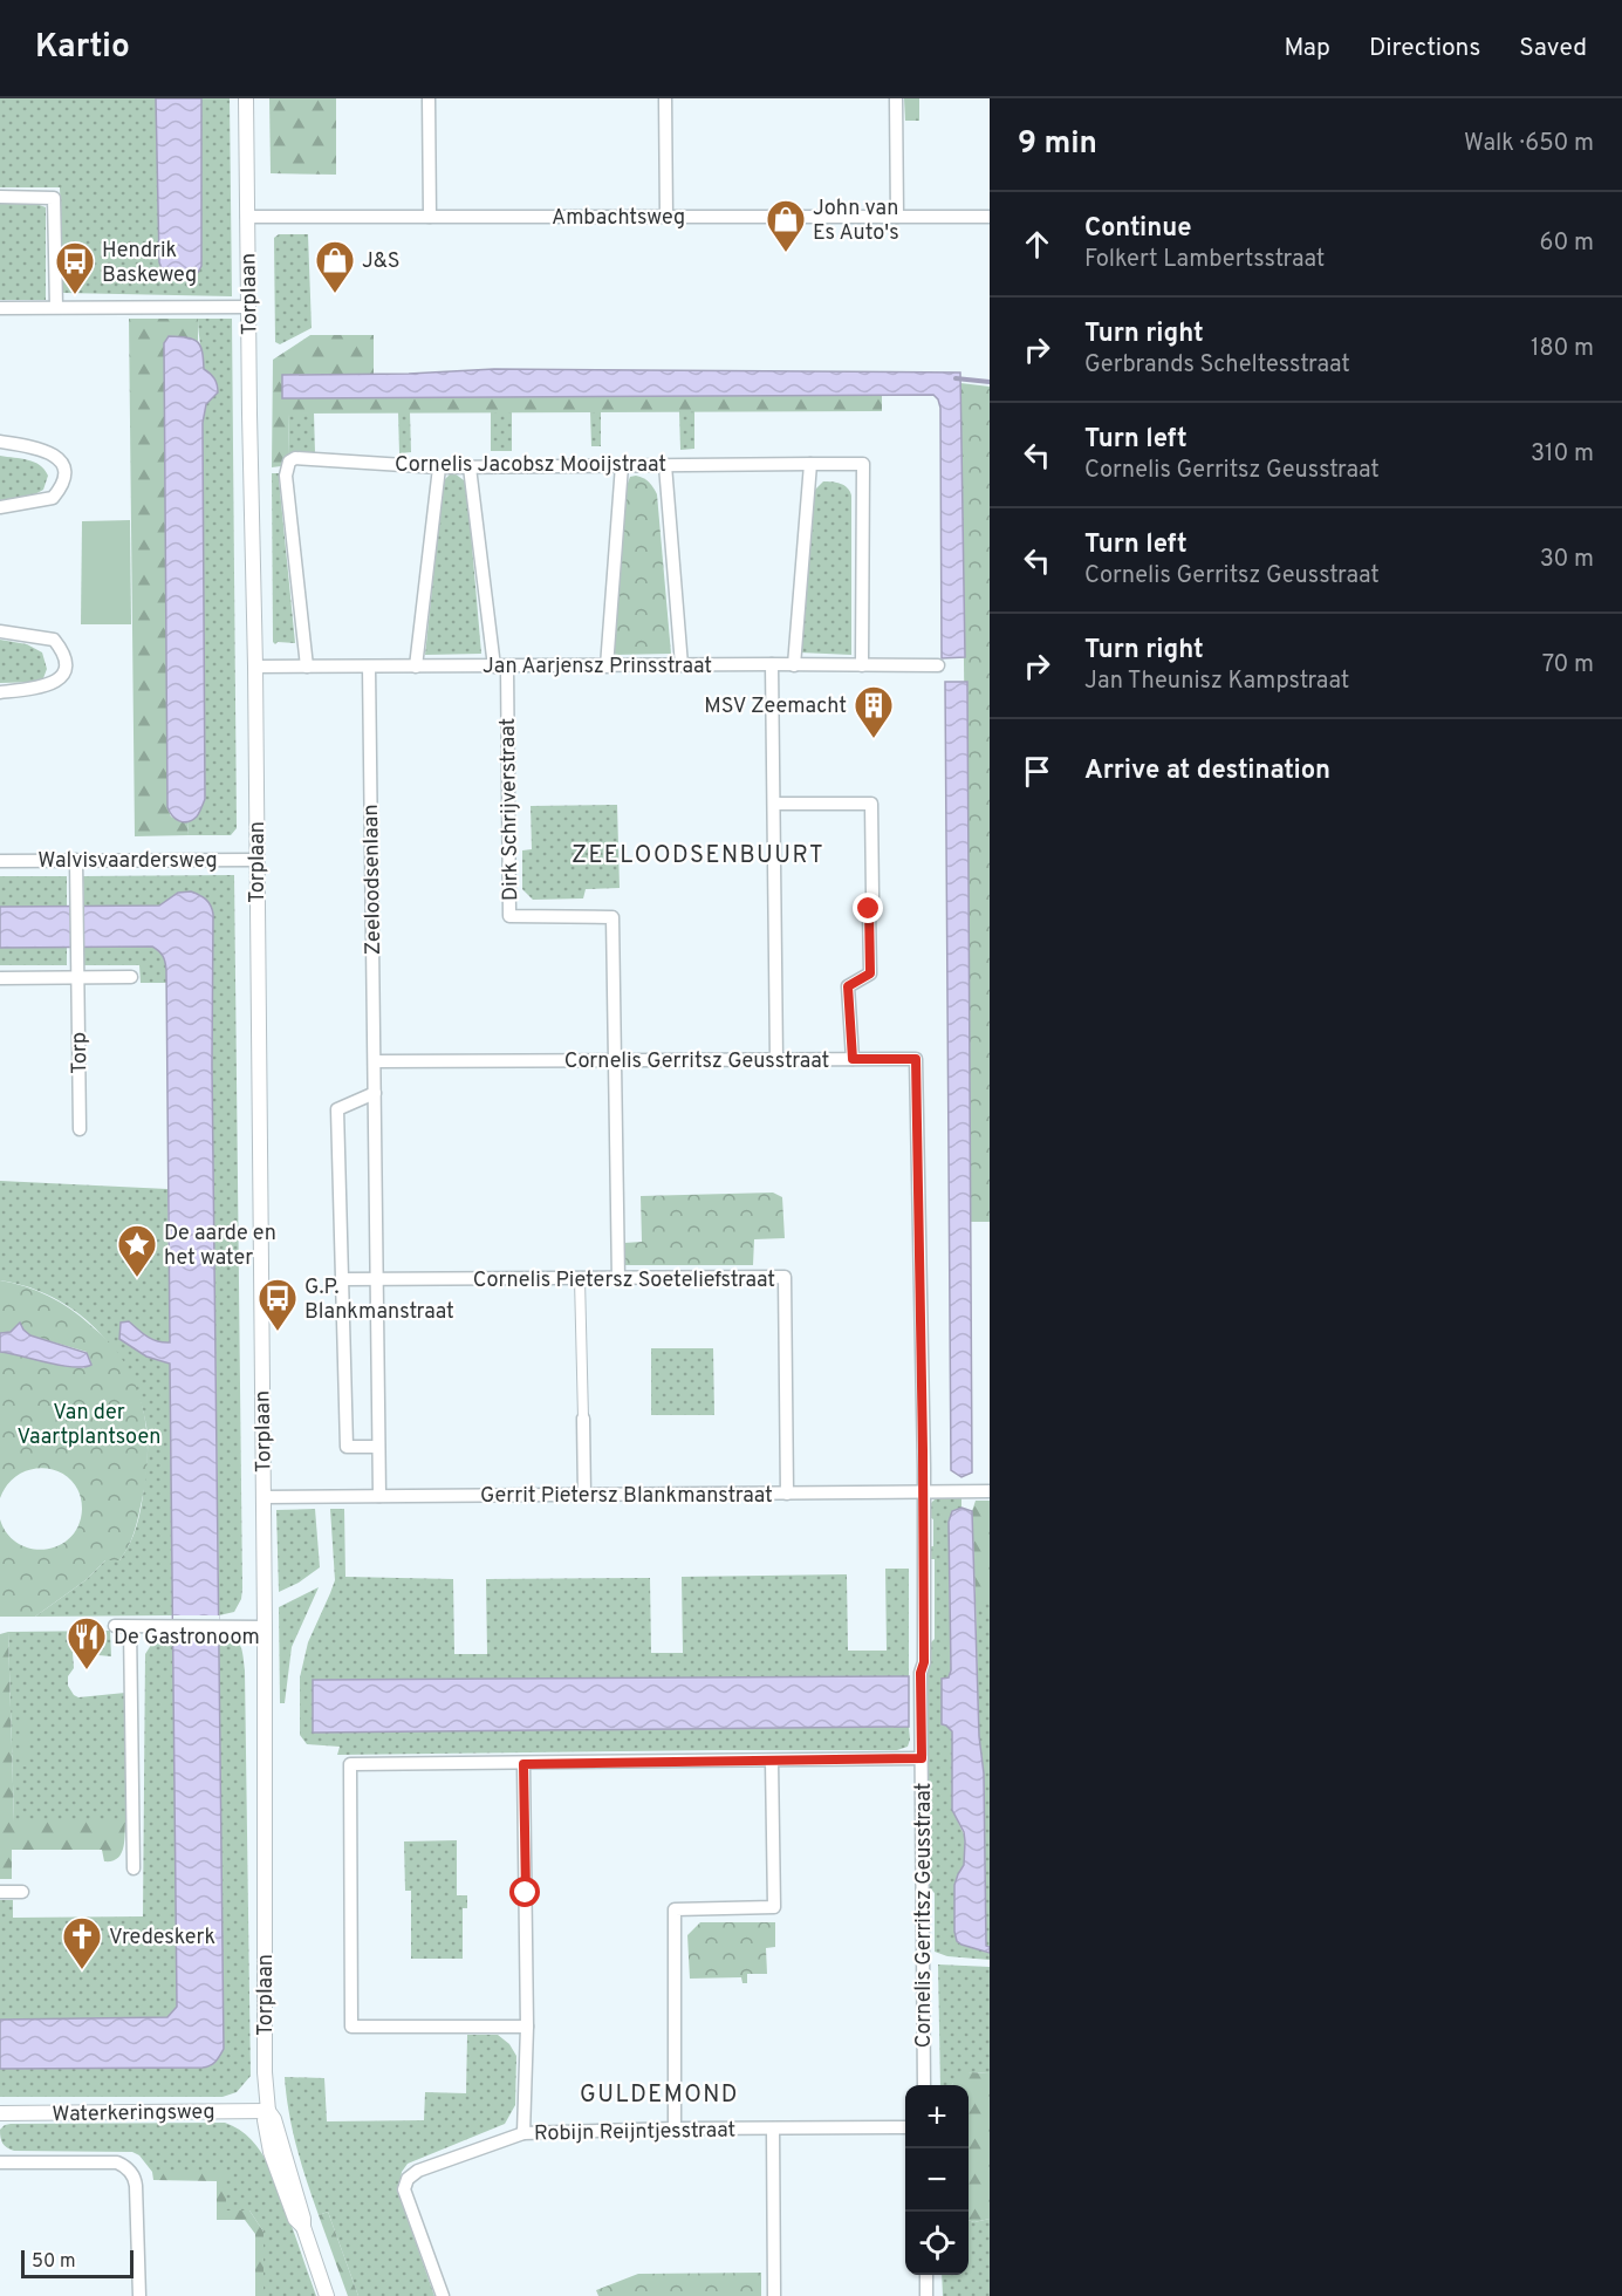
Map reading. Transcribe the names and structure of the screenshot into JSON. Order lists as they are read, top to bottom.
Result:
{
  "streets": {
    "street": [
      "Ambachtsweg",
      "Torplaan",
      "Cornelis Jacobsz Mooijstraat",
      "Jan Aarjensz Prinsstraat",
      "Dirk Schrijverstraat",
      "Walvisvaardersweg",
      "Zeeloodsenlaan",
      "Torp",
      "Cornelis Gerritsz Geusstraat",
      "Cornelis Pietersz Soeteliefstraat",
      "Gerrit Pietersz Blankmanstraat",
      "Waterkeringsweg",
      "Robijn Reijntjesstraat"
    ]
  },
  "crossings": [
    ["Ambachtsweg", "Torplaan"],
    ["Torplaan", "Jan Aarjensz Prinsstraat"],
    ["Torplaan", "Walvisvaardersweg"],
    ["Torplaan", "Gerrit Pietersz Blankmanstraat"],
    ["Torplaan", "Waterkeringsweg"],
    ["Cornelis Jacobsz Mooijstraat", "Jan Aarjensz Prinsstraat"],
    ["Jan Aarjensz Prinsstraat", "Dirk Schrijverstraat"],
    ["Jan Aarjensz Prinsstraat", "Zeeloodsenlaan"],
    ["Dirk Schrijverstraat", "Cornelis Gerritsz Geusstraat"],
    ["Walvisvaardersweg", "Torp"],
    ["Zeeloodsenlaan", "Cornelis Gerritsz Geusstraat"],
    ["Zeeloodsenlaan", "Cornelis Pietersz Soeteliefstraat"],
    ["Zeeloodsenlaan", "Gerrit Pietersz Blankmanstraat"],
    ["Cornelis Gerritsz Geusstraat", "Gerrit Pietersz Blankmanstraat"],
    ["Cornelis Pietersz Soeteliefstraat", "Gerrit Pietersz Blankmanstraat"]
  ],
  "districts": ["ZEELOODSENBUURT", "GULDEMOND"],
  "parks": ["Van der Vaartplantsoen"],
  "places": {
    "shop": ["John van Es Auto's", "J&S"],
    "bus stop": ["Hendrik Baskeweg", "G.P. Blankmanstraat"],
    "building": ["MSV Zeemacht"],
    "place": ["De aarde en het water"],
    "restaurant": ["De Gastronoom"],
    "church": ["Vredeskerk"]
  },
  "scale_bar": "50 m",
  "page": {
    "header": "Kartio",
    "nav": ["Map", "Directions", "Saved"],
    "heading": ["9 min", "Walk · 650 m"],
    "list": [
      ["Continue", "Folkert Lambertsstraat", "60 m"],
      ["Turn right", "Gerbrands Scheltesstraat", "180 m"],
      ["Turn left", "Cornelis Gerritsz Geusstraat", "310 m"],
      ["Turn left", "Cornelis Gerritsz Geusstraat", "30 m"],
      ["Turn right", "Jan Theunisz Kampstraat", "70 m"],
      "Arrive at destination"
    ],
    "map_buttons": ["+", "−"],
    "scale": "50 m"
  }
}
